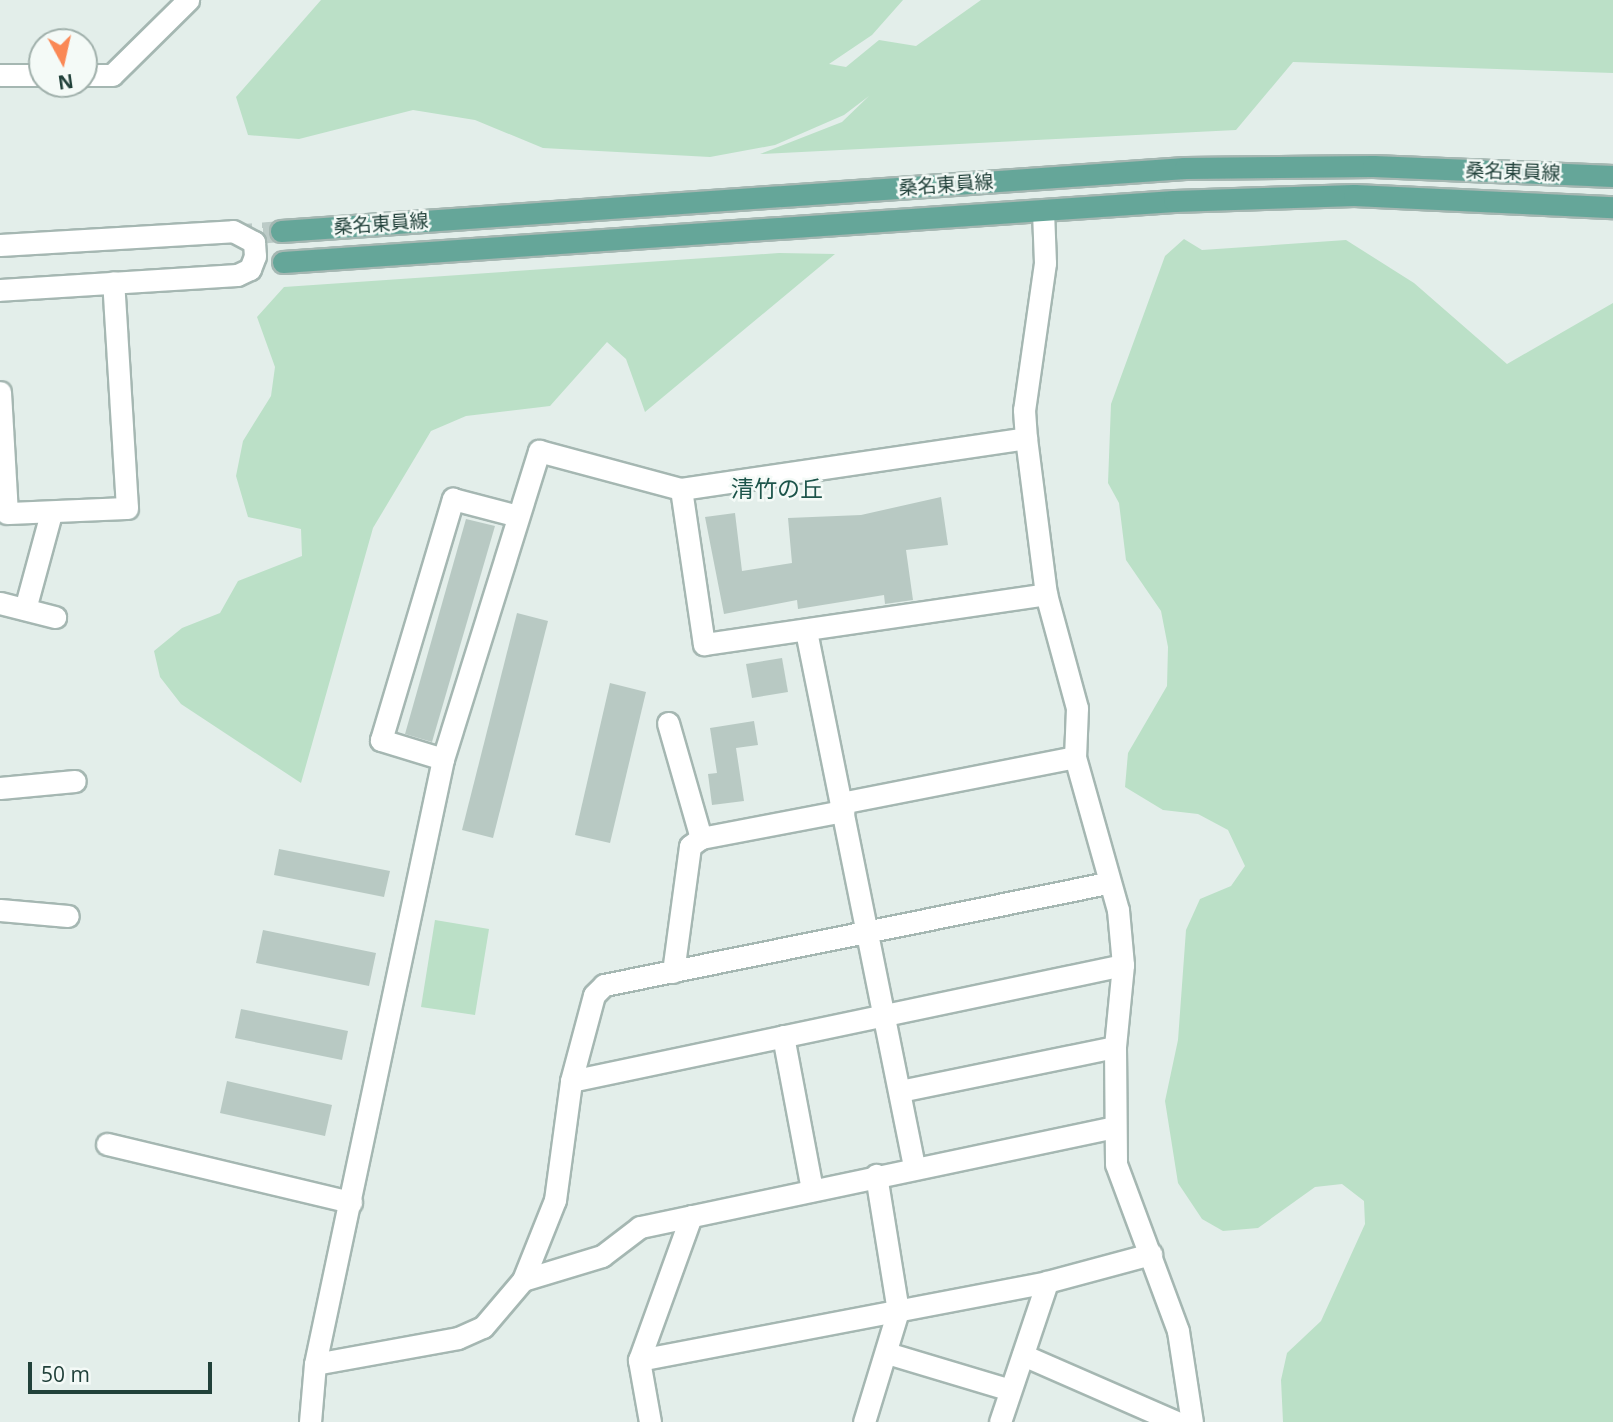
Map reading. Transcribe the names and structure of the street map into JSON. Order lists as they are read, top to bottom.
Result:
{
  "streets": {
    "main road": ["桑名東員線"]
  },
  "districts": ["清竹の丘"],
  "scale_bar": "50 m",
  "north": "bottom"
}
